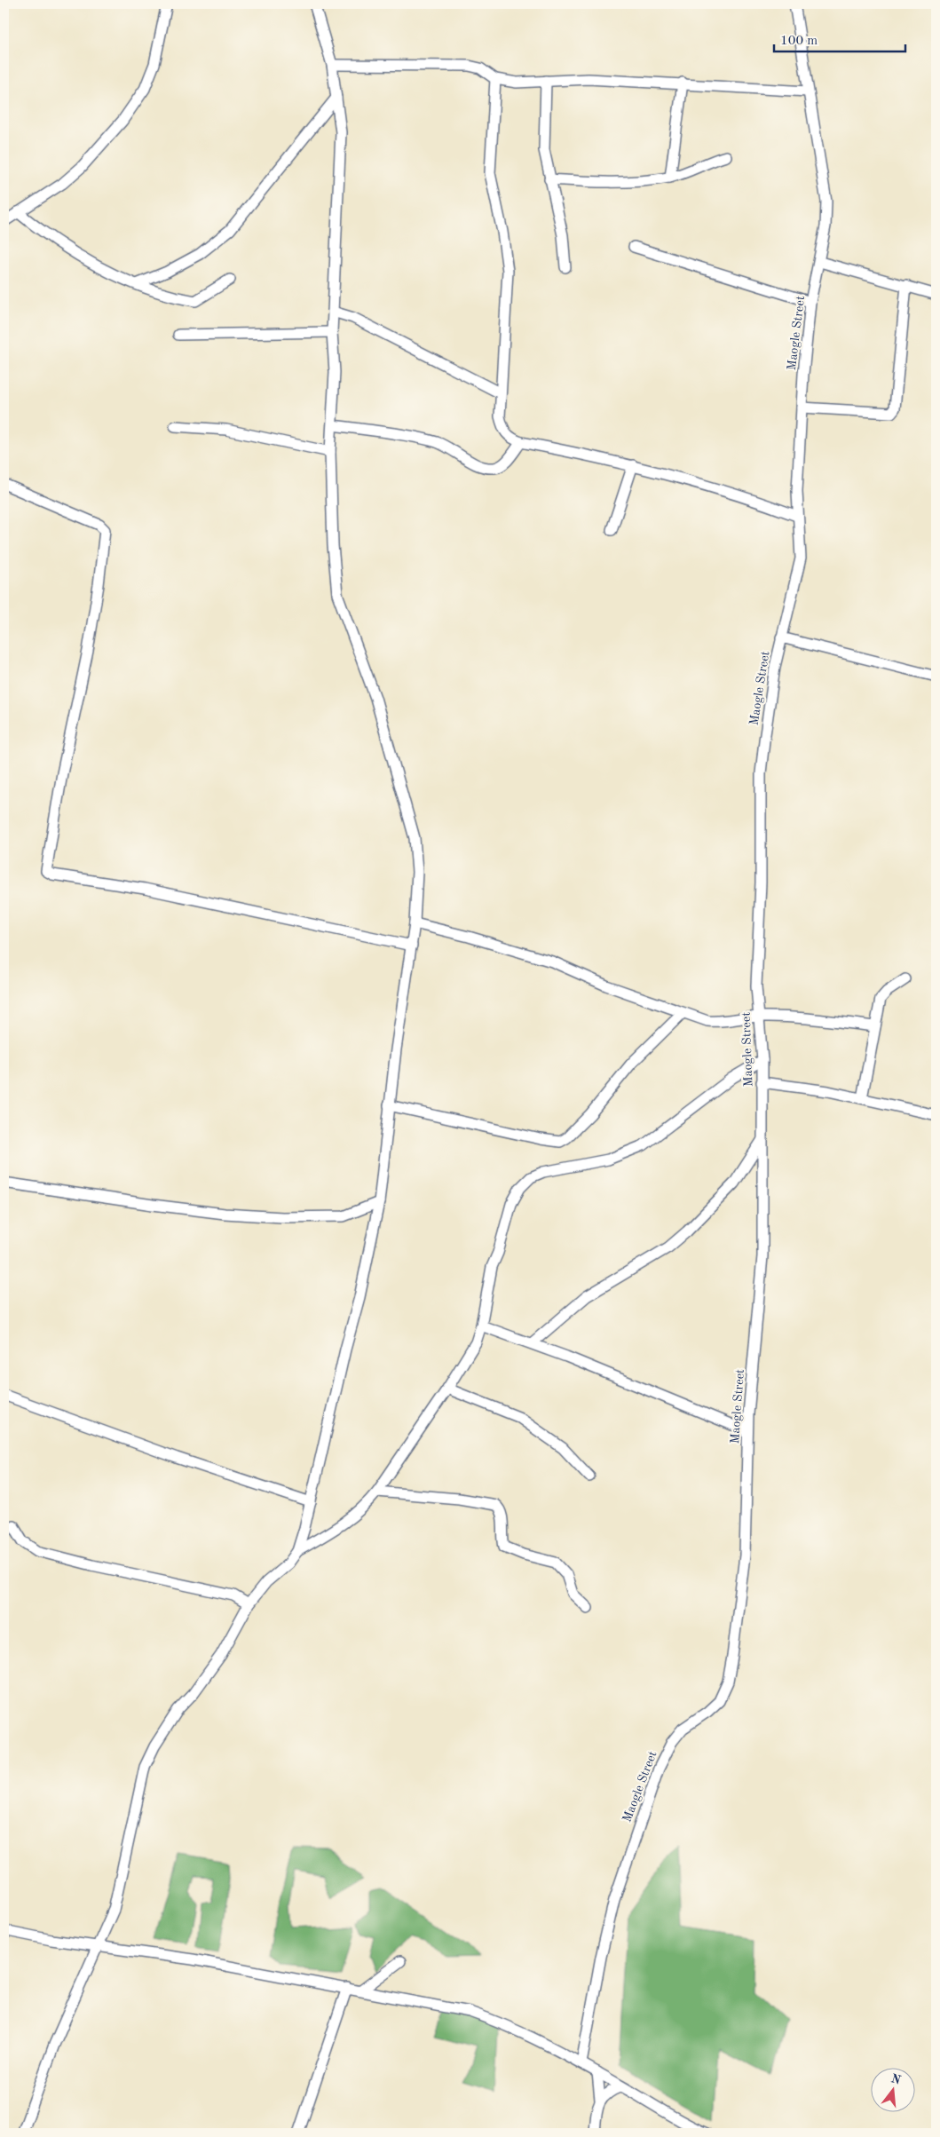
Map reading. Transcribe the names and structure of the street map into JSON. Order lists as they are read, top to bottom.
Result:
{
  "streets": {
    "street": ["Maogle Street"]
  },
  "scale_bar": "100 m",
  "north": "top"
}
